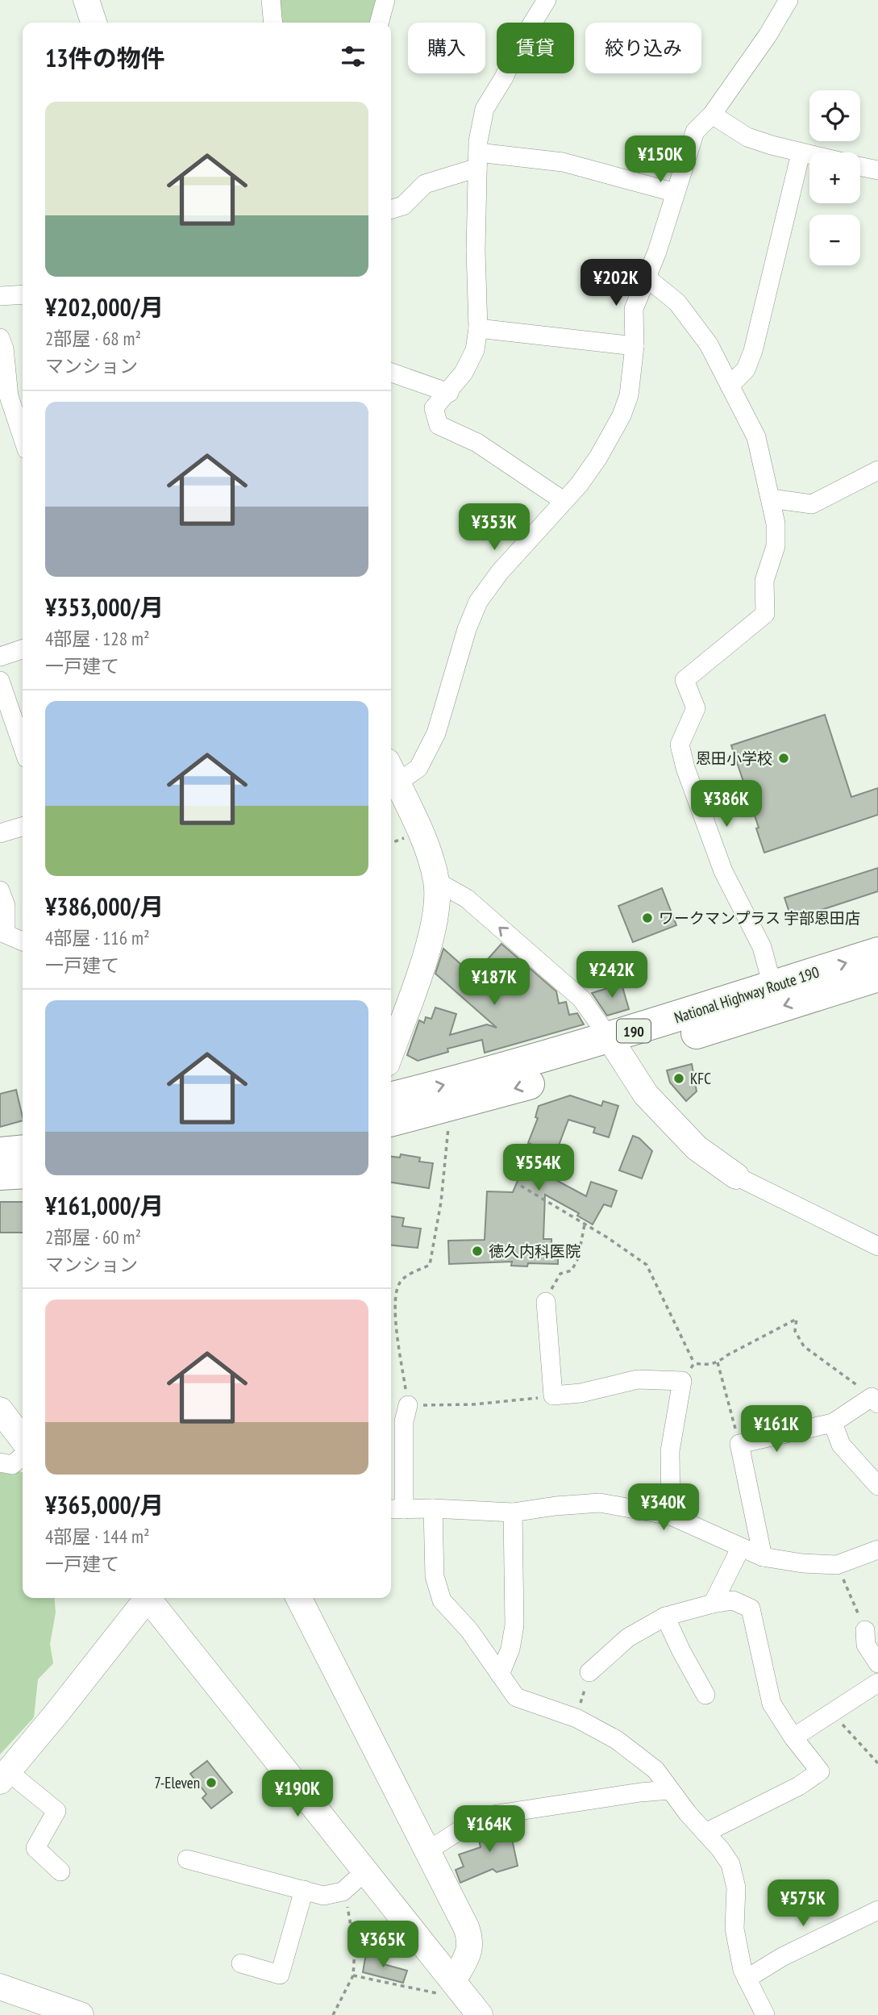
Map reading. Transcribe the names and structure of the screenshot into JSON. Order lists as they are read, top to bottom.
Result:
{
  "streets": {
    "highway": ["National Highway Route 190", "190"]
  },
  "places": [
    "恩田小学校",
    "ワークマンプラス 宇部恩田店",
    "KFC",
    "徳久内科医院",
    "7-Eleven"
  ],
  "page": {
    "chip": ["購入", "賃貸", "絞り込み"],
    "heading": "13件の物件",
    "map_buttons": ["+", "−"],
    "list": [
      {
        "name": "¥202,000/月",
        "note": "2部屋 · 68 m² · マンション"
      },
      {
        "name": "¥353,000/月",
        "note": "4部屋 · 128 m² · 一戸建て"
      },
      {
        "name": "¥386,000/月",
        "note": "4部屋 · 116 m² · 一戸建て"
      },
      {
        "name": "¥161,000/月",
        "note": "2部屋 · 60 m² · マンション"
      },
      {
        "name": "¥365,000/月",
        "note": "4部屋 · 144 m² · 一戸建て"
      }
    ],
    "price": [
      "¥150K",
      "¥202K",
      "¥353K",
      "¥386K",
      "¥242K",
      "¥187K",
      "¥554K",
      "¥161K",
      "¥340K",
      "¥190K",
      "¥164K",
      "¥575K",
      "¥365K"
    ]
  }
}
